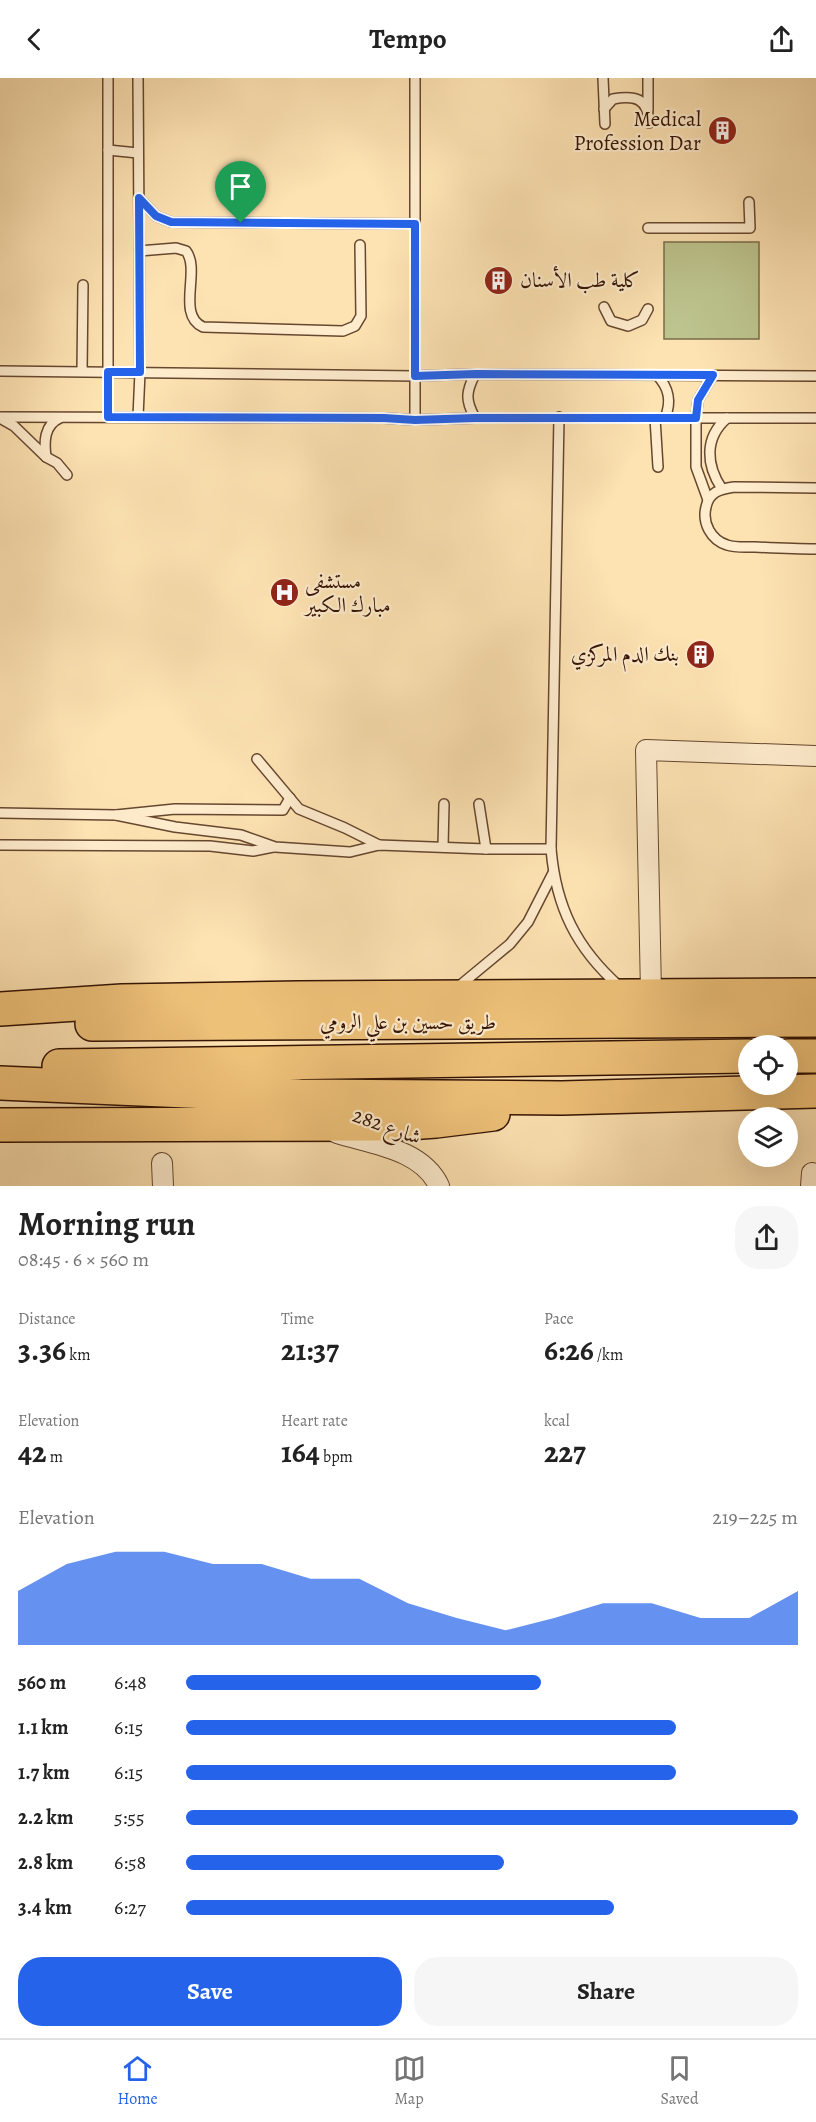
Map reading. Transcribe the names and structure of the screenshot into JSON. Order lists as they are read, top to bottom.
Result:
{
  "streets": {
    "highway": ["طريق حسين بن علي الرومي"],
    "street": ["شارع 282"]
  },
  "places": {
    "building": ["Medical Profession Dar", "كلية طب الأسنان", "بنك الدم المركزي"],
    "hospital": ["مستشفى مبارك الكبير"]
  },
  "page": {
    "header": "Tempo",
    "heading": ["Morning run", "08:45 · 6 × 560 m"],
    "stats": [
      ["Distance", "3.36 km"],
      ["Time", "21:37"],
      ["Pace", "6:26 /km"],
      ["Elevation", "42 m"],
      ["Heart rate", "164 bpm"],
      ["kcal", "227"]
    ],
    "chart": ["Elevation", "219–225 m"],
    "list": [
      {
        "name": "560 m",
        "note": "6:48"
      },
      {
        "name": "1.1 km",
        "note": "6:15"
      },
      {
        "name": "1.7 km",
        "note": "6:15"
      },
      {
        "name": "2.2 km",
        "note": "5:55"
      },
      {
        "name": "2.8 km",
        "note": "6:58"
      },
      {
        "name": "3.4 km",
        "note": "6:27"
      }
    ],
    "buttons": ["Save", "Share"],
    "tabs": ["Home", "Map", "Saved"]
  }
}
